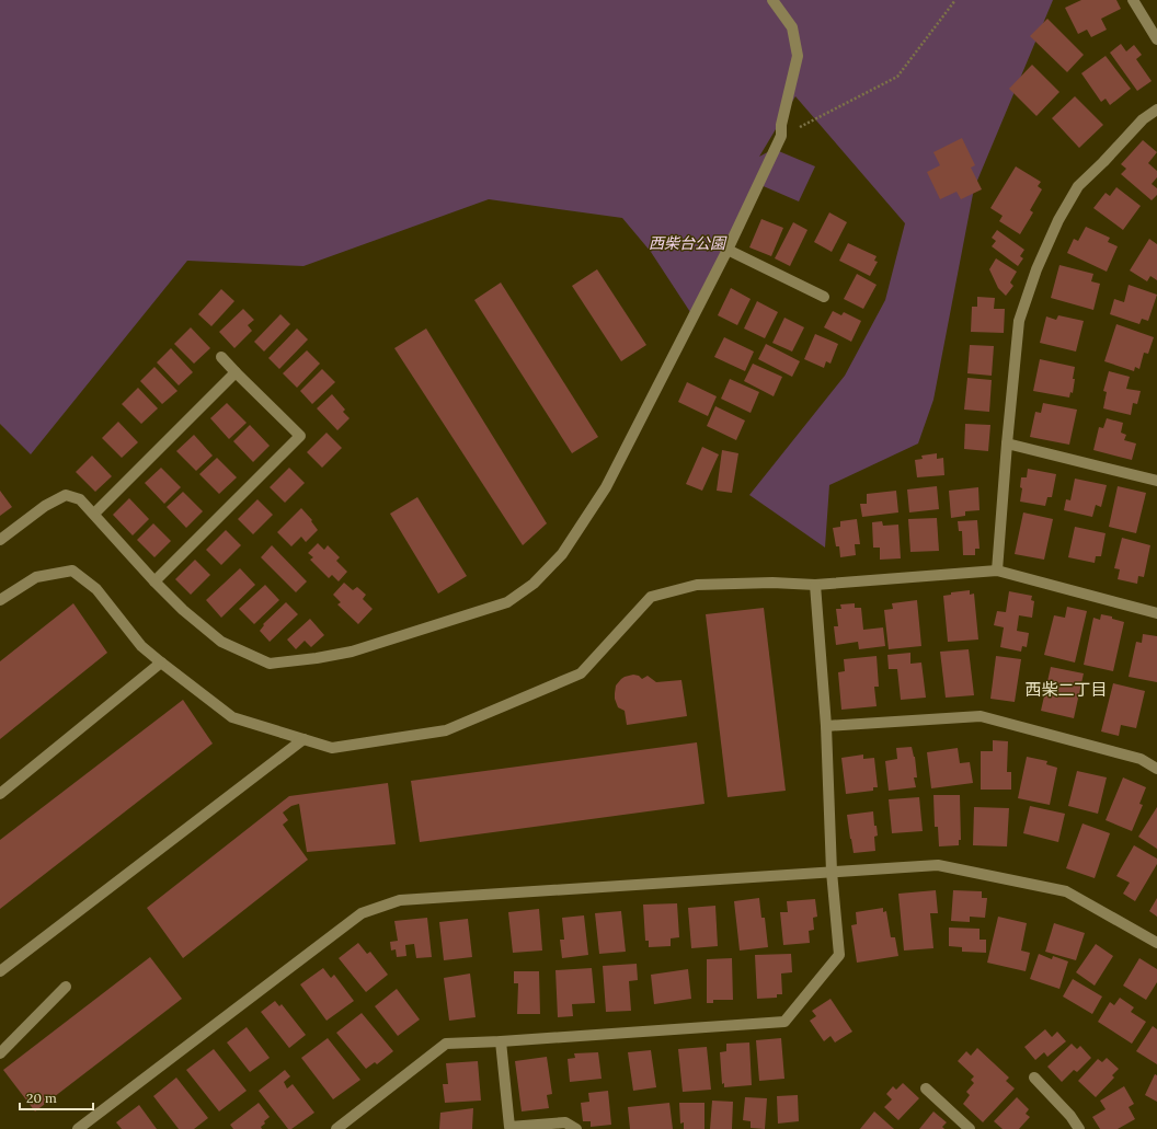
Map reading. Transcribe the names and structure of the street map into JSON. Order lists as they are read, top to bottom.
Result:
{
  "districts": ["西柴二丁目"],
  "parks": ["西柴台公園"],
  "scale_bar": "20 m"
}
